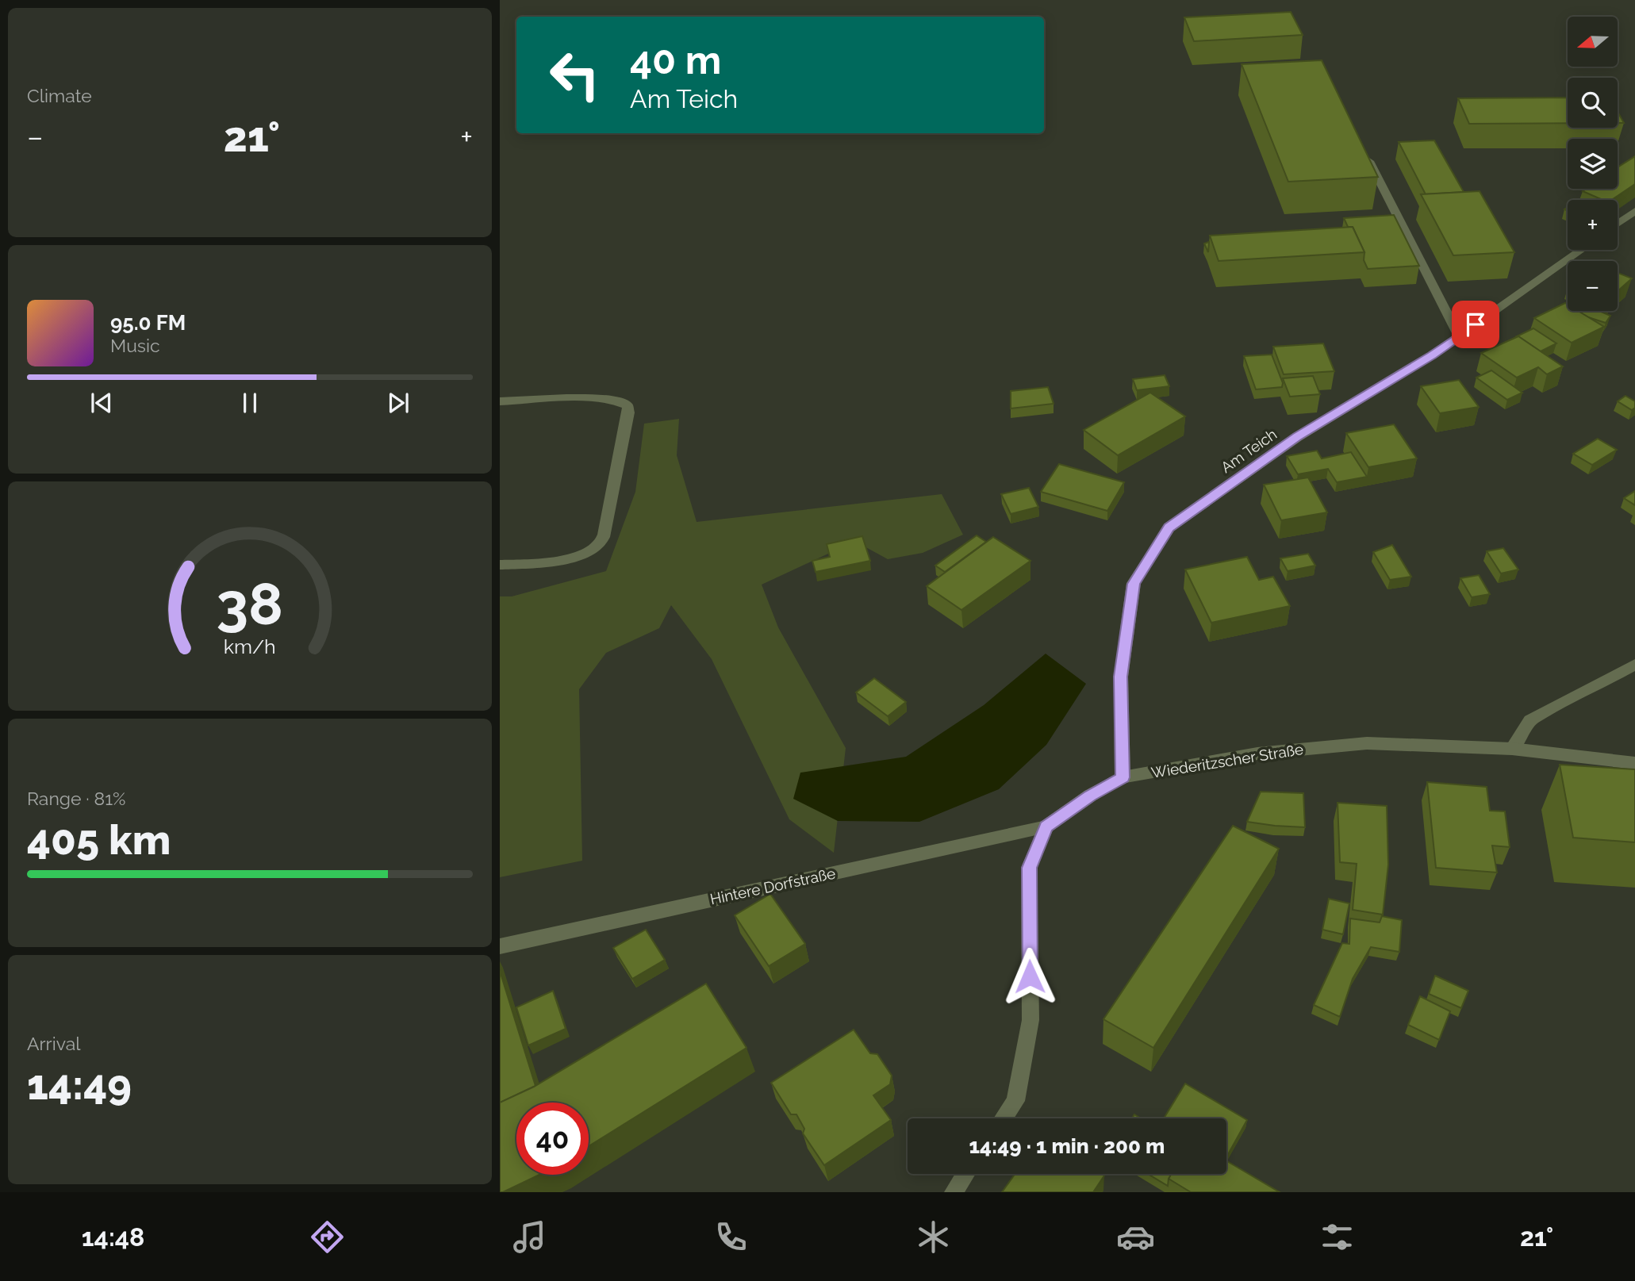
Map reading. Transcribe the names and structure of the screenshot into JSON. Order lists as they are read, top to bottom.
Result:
{
  "streets": {
    "street": ["Am Teich", "Wiederitzscher Straße", "Hintere Dorfstraße"]
  },
  "crossings": [
    ["Am Teich", "Wiederitzscher Straße"],
    ["Wiederitzscher Straße", "Hintere Dorfstraße"]
  ],
  "north": "left",
  "page": {
    "tile": [
      "Climate",
      ["Range · 81%", "405 km"],
      ["Arrival", "14:49"]
    ],
    "map_buttons": ["+", "−"],
    "turn": ["40 m", "Am Teich"],
    "heat": ["−", "21°", "+"],
    "song": ["95.0 FM", "Music"],
    "limit": "40",
    "trip": "14:49 · 1 min · 200 m",
    "tabs": ["14:48", "21°"],
    "gauge": ["38", "km/h"]
  }
}
